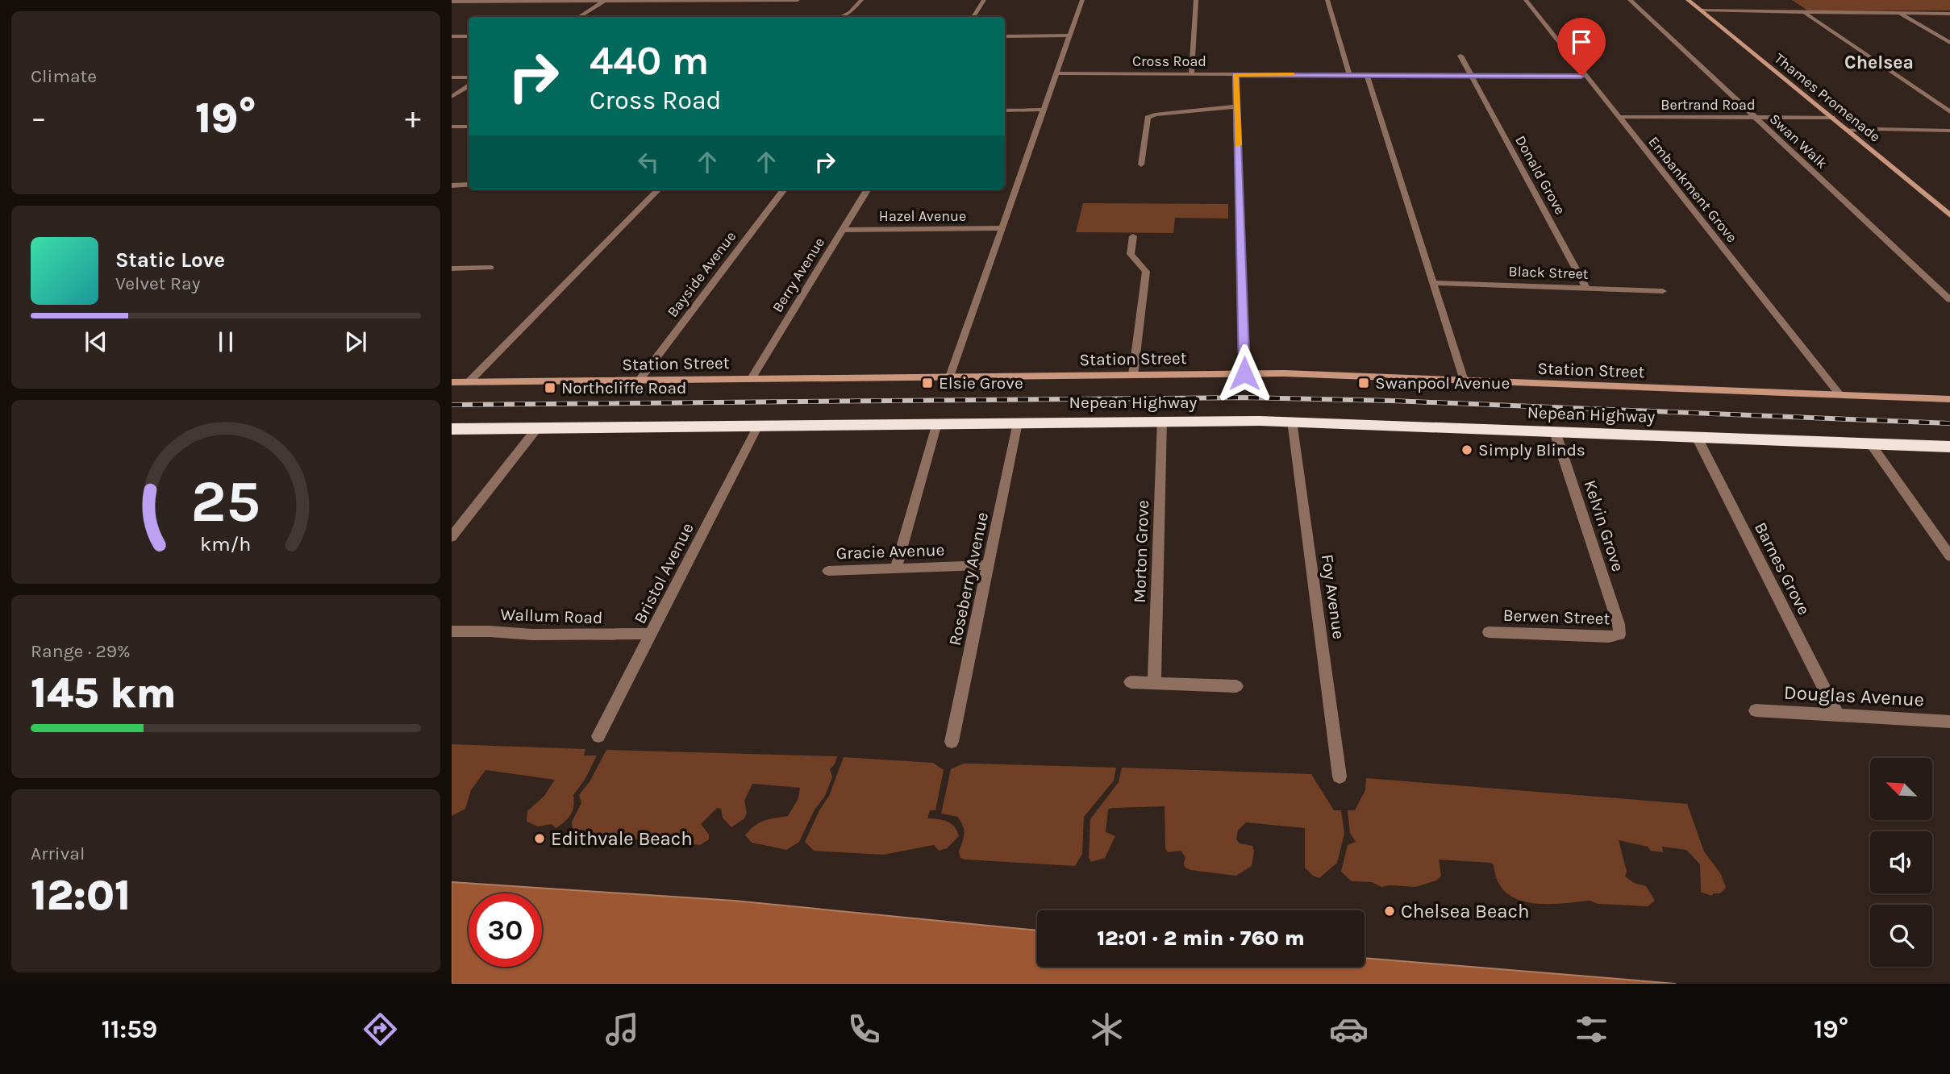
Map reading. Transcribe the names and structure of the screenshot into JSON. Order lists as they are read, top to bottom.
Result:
{
  "streets": {
    "highway": ["Nepean Highway"],
    "street": [
      "Cross Road",
      "Thames Promenade",
      "Bertrand Road",
      "Swan Walk",
      "Donald Grove",
      "Embankment Grove",
      "Hazel Avenue",
      "Black Street",
      "Bayside Avenue",
      "Berry Avenue",
      "Station Street",
      "Kelvin Grove",
      "Gracie Avenue",
      "Morton Grove",
      "Barnes Grove",
      "Bristol Avenue",
      "Roseberry Avenue",
      "Foy Avenue",
      "Wallum Road",
      "Berwen Street",
      "Douglas Avenue"
    ]
  },
  "crossings": [
    ["Cross Road", "Donald Grove"],
    ["Cross Road", "Embankment Grove"],
    ["Thames Promenade", "Bertrand Road"],
    ["Bertrand Road", "Swan Walk"],
    ["Bertrand Road", "Embankment Grove"],
    ["Donald Grove", "Black Street"],
    ["Embankment Grove", "Station Street"],
    ["Hazel Avenue", "Berry Avenue"],
    ["Bayside Avenue", "Station Street"],
    ["Berry Avenue", "Station Street"],
    ["Nepean Highway", "Kelvin Grove"],
    ["Nepean Highway", "Morton Grove"],
    ["Nepean Highway", "Barnes Grove"],
    ["Nepean Highway", "Bristol Avenue"],
    ["Nepean Highway", "Roseberry Avenue"],
    ["Nepean Highway", "Foy Avenue"],
    ["Kelvin Grove", "Berwen Street"],
    ["Gracie Avenue", "Roseberry Avenue"],
    ["Barnes Grove", "Douglas Avenue"],
    ["Bristol Avenue", "Wallum Road"]
  ],
  "districts": ["Chelsea"],
  "places": {
    "transit": ["Elsie Grove", "Swanpool Avenue", "Northcliffe Road"],
    "other": ["Simply Blinds", "Edithvale Beach", "Chelsea Beach"]
  },
  "north": "top left",
  "page": {
    "tile": [
      "Climate",
      ["Range · 29%", "145 km"],
      ["Arrival", "12:01"]
    ],
    "turn": ["440 m", "Cross Road"],
    "heat": ["−", "19°", "+"],
    "song": ["Static Love", "Velvet Ray"],
    "limit": "30",
    "trip": "12:01 · 2 min · 760 m",
    "tabs": ["11:59", "19°"],
    "gauge": ["25", "km/h"]
  }
}
